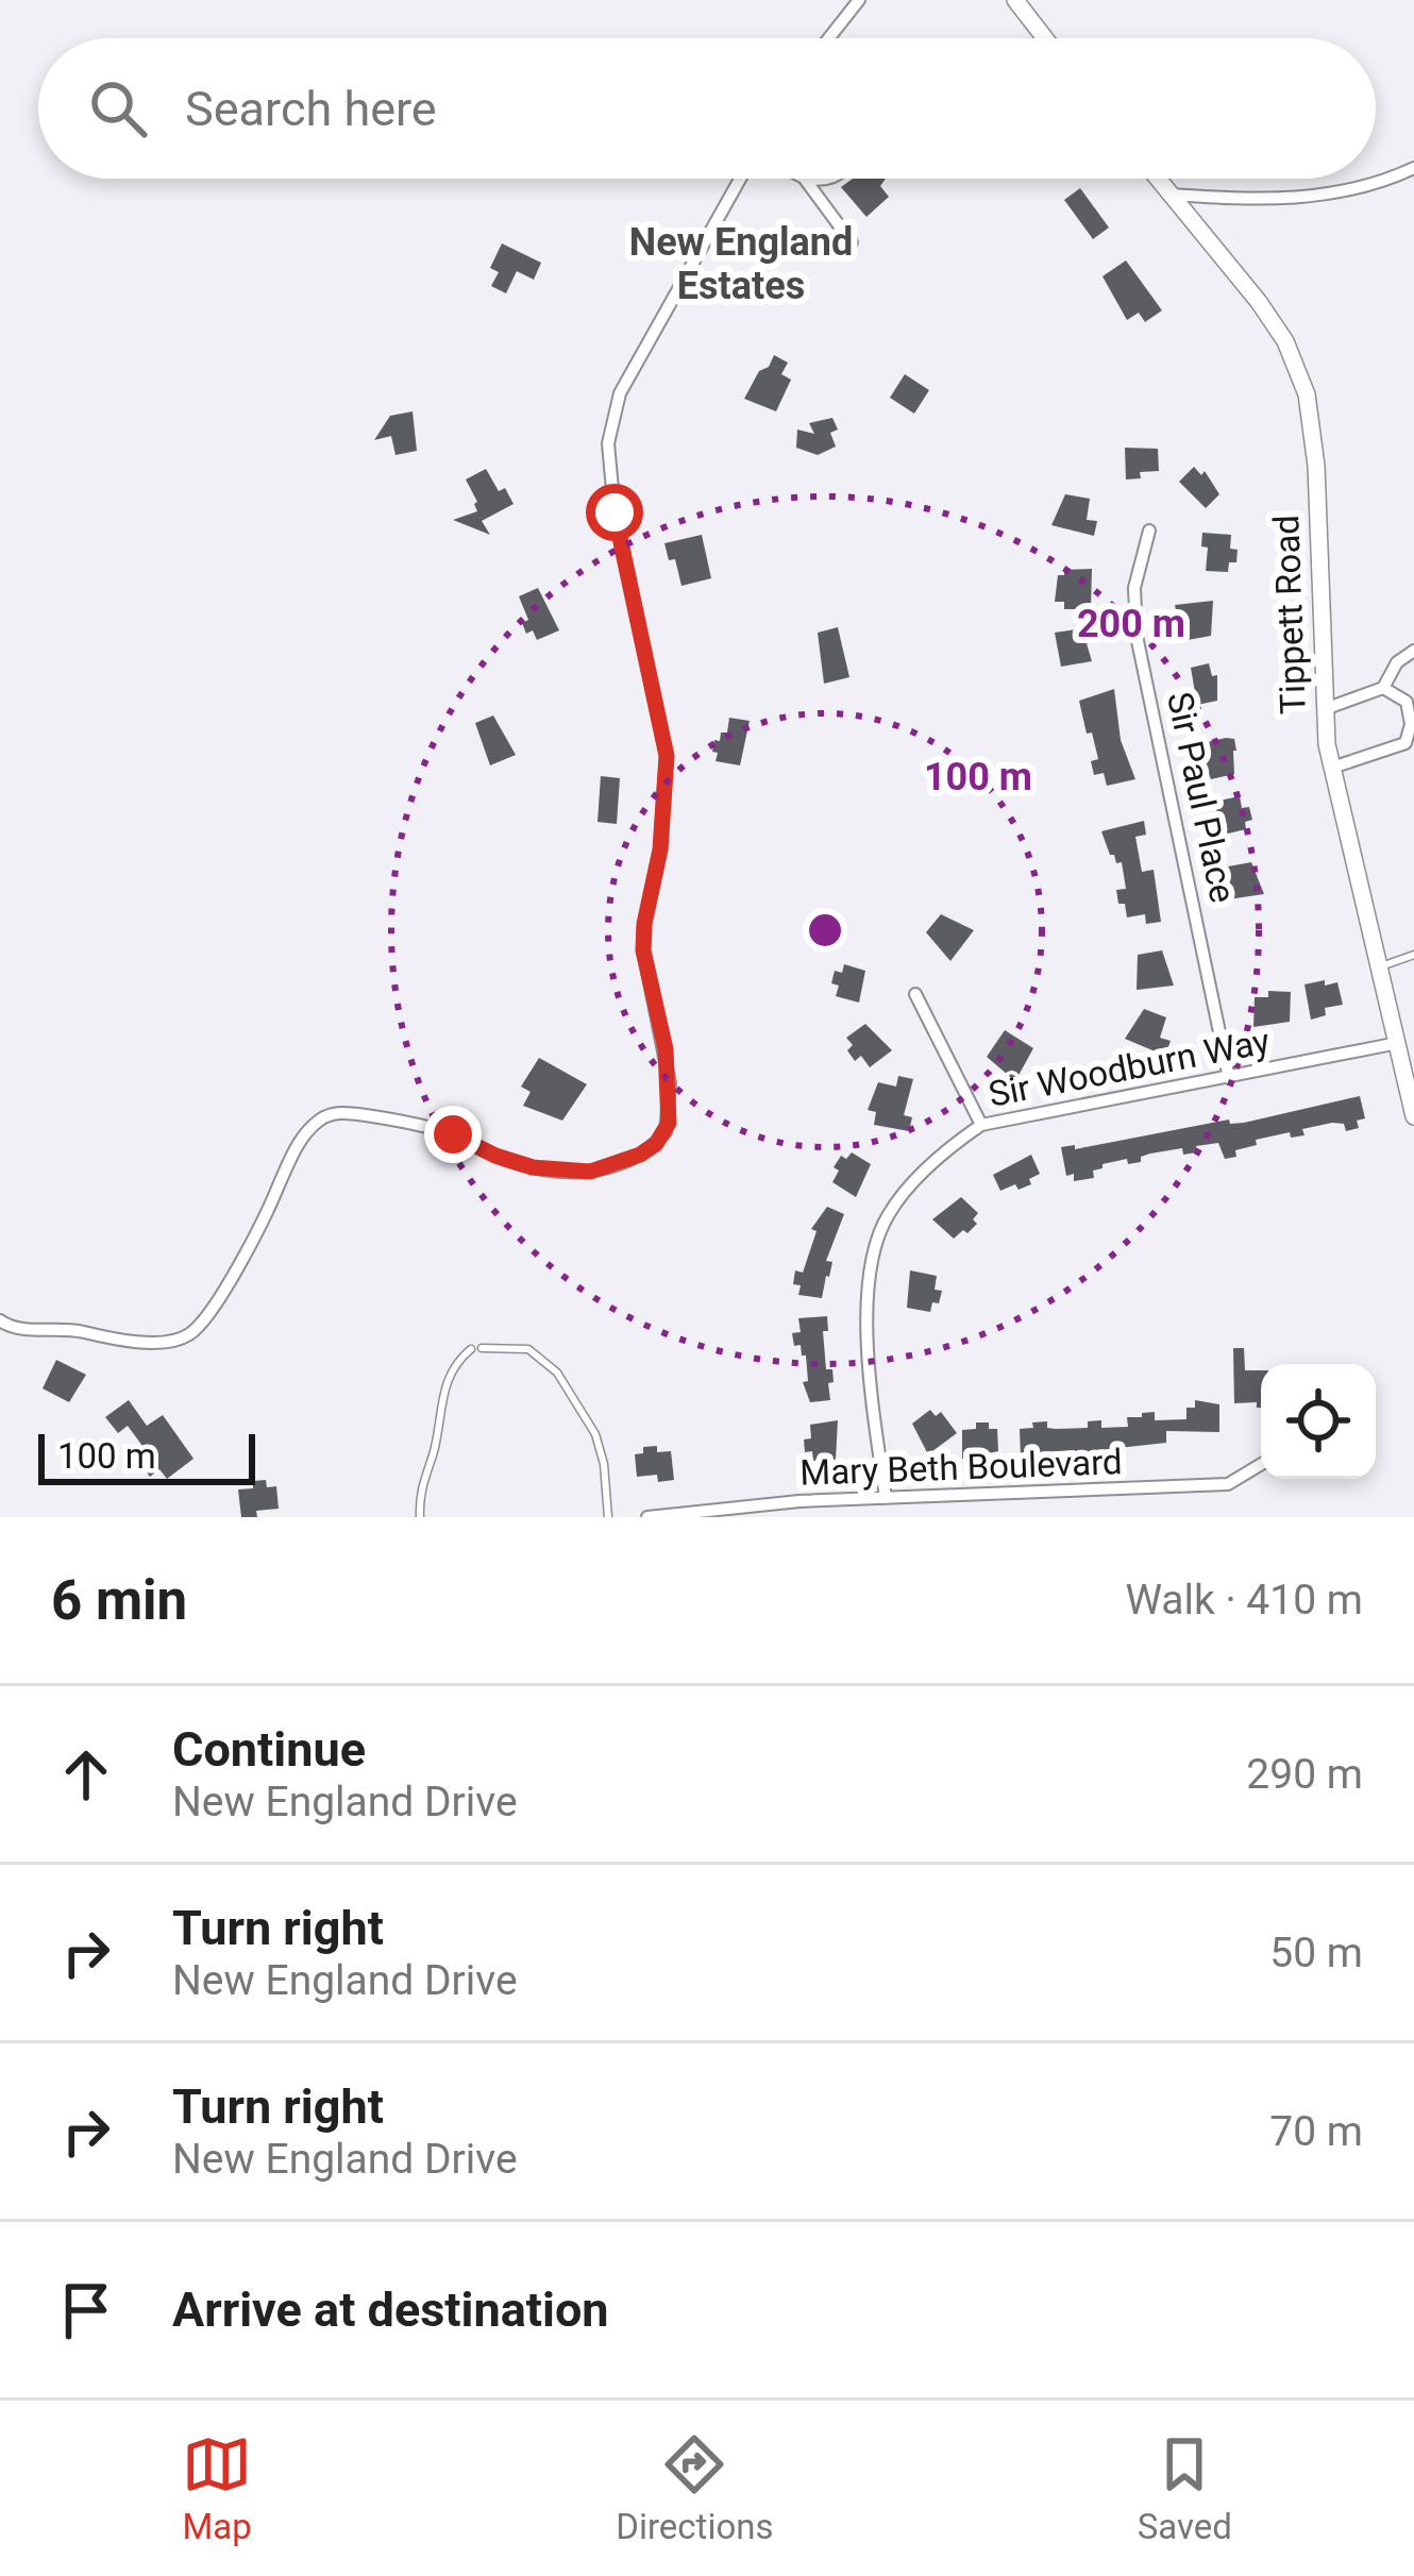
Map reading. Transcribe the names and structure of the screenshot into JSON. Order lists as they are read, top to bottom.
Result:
{
  "streets": {
    "street": [
      "Tippett Road",
      "Sir Paul Place",
      "Sir Woodburn Way",
      "Mary Beth Boulevard"
    ]
  },
  "crossings": [
    ["Tippett Road", "Sir Woodburn Way"],
    ["Sir Paul Place", "Sir Woodburn Way"],
    ["Sir Woodburn Way", "Mary Beth Boulevard"]
  ],
  "districts": ["New England Estates"],
  "scale_bar": "100 m",
  "page": {
    "search": "Search here",
    "scale": "100 m",
    "heading": ["6 min", "Walk · 410 m"],
    "list": [
      ["Continue", "New England Drive", "290 m"],
      ["Turn right", "New England Drive", "50 m"],
      ["Turn right", "New England Drive", "70 m"],
      "Arrive at destination"
    ],
    "nav": ["Map", "Directions", "Saved"]
  },
  "rings": ["200 m", "100 m"]
}
